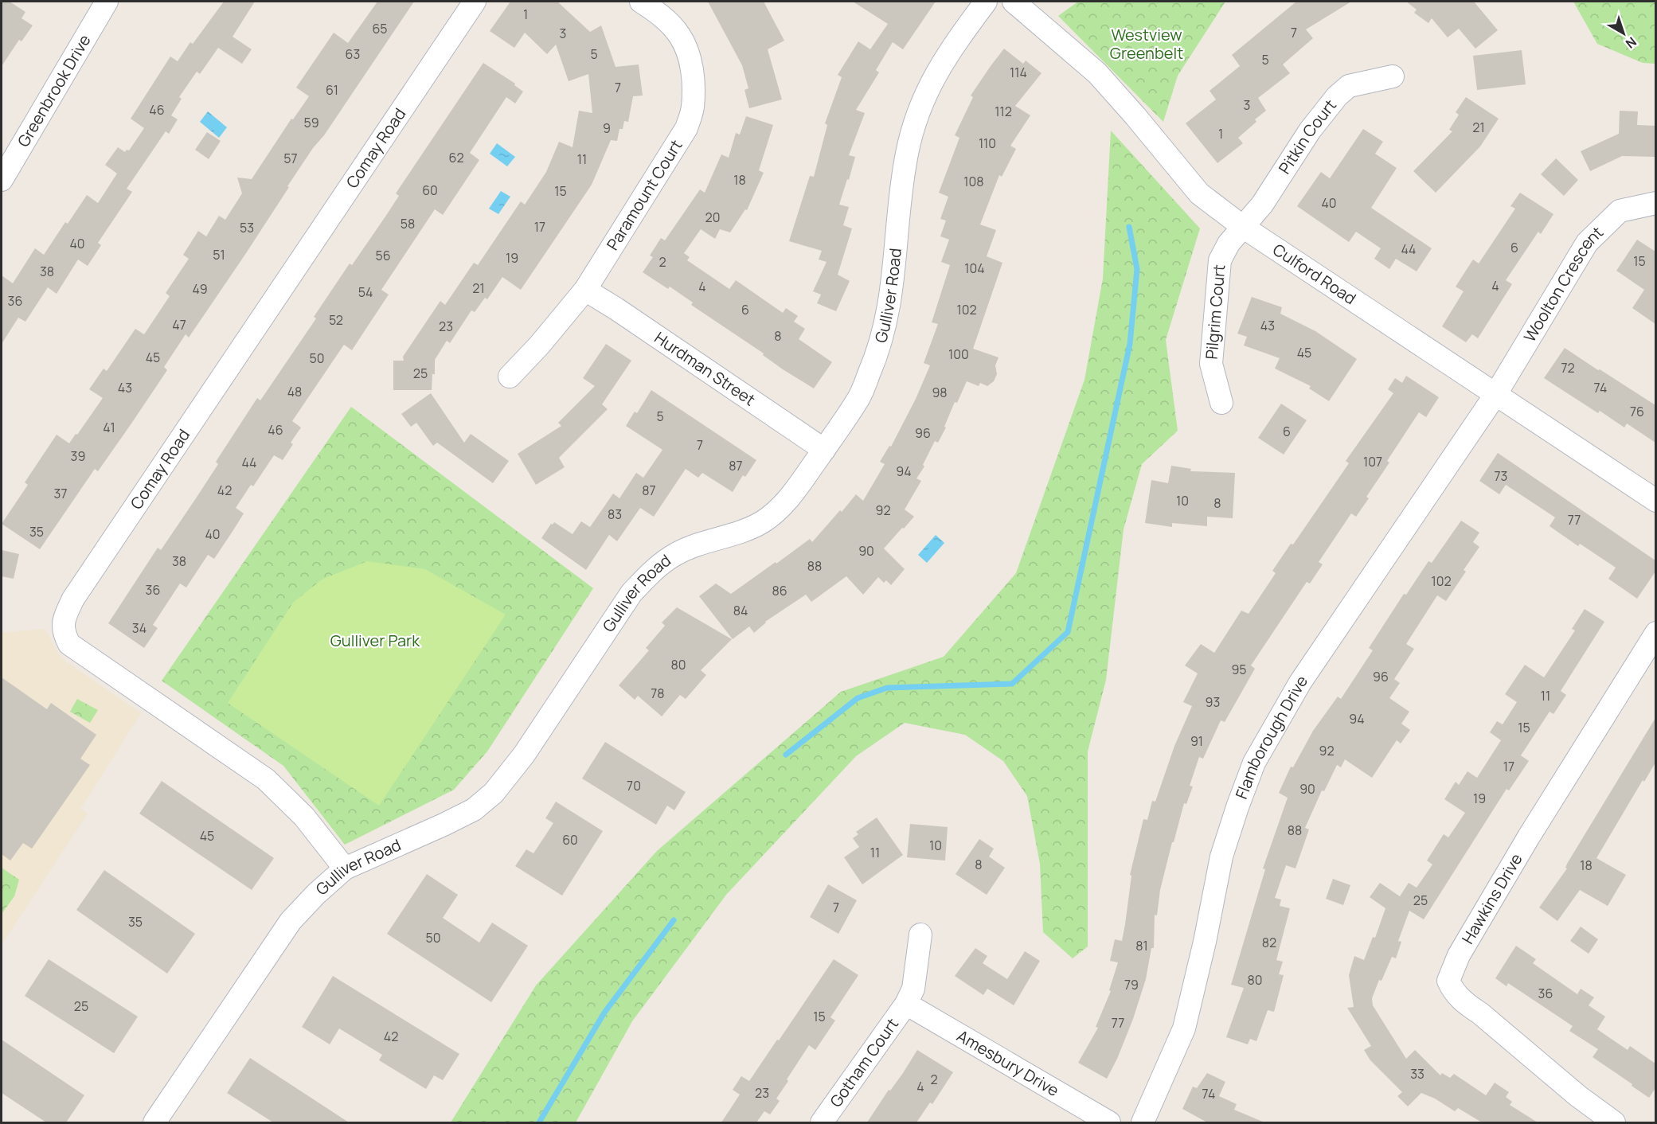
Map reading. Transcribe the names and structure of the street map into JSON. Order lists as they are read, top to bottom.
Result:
{
  "streets": {
    "street": [
      "Greenbrook Drive",
      "Pitkin Court",
      "Comay Road",
      "Paramount Court",
      "Culford Road",
      "Woolton Crescent",
      "Gulliver Road",
      "Pilgrim Court",
      "Hurdman Street",
      "Flamborough Drive",
      "Hawkins Drive",
      "Gotham Court",
      "Amesbury Drive"
    ]
  },
  "crossings": [
    ["Pitkin Court", "Culford Road"],
    ["Pitkin Court", "Pilgrim Court"],
    ["Comay Road", "Gulliver Road"],
    ["Paramount Court", "Hurdman Street"],
    ["Culford Road", "Woolton Crescent"],
    ["Culford Road", "Pilgrim Court"],
    ["Culford Road", "Flamborough Drive"],
    ["Woolton Crescent", "Flamborough Drive"],
    ["Gulliver Road", "Hurdman Street"],
    ["Gotham Court", "Amesbury Drive"]
  ],
  "parks": ["Westview Greenbelt", "Gulliver Park"],
  "house_numbers": [
    "1",
    "65",
    "7",
    "3",
    "63",
    "5",
    "5",
    "114",
    "7",
    "61",
    "3",
    "46",
    "112",
    "59",
    "21",
    "9",
    "1",
    "110",
    "62",
    "57",
    "11",
    "18",
    "108",
    "60",
    "15",
    "40",
    "20",
    "58",
    "17",
    "53",
    "40",
    "6",
    "44",
    "51",
    "56",
    "19",
    "15",
    "2",
    "104",
    "38",
    "4",
    "4",
    "21",
    "49",
    "54",
    "36",
    "6",
    "102",
    "52",
    "47",
    "43",
    "23",
    "8",
    "45",
    "100",
    "45",
    "50",
    "72",
    "25",
    "43",
    "74",
    "48",
    "98",
    "76",
    "5",
    "41",
    "46",
    "6",
    "96",
    "7",
    "39",
    "107",
    "44",
    "87",
    "94",
    "73",
    "42",
    "87",
    "37",
    "10",
    "8",
    "92",
    "83",
    "77",
    "35",
    "40",
    "90",
    "38",
    "88",
    "102",
    "36",
    "86",
    "84",
    "34",
    "80",
    "95",
    "96",
    "78",
    "11",
    "93",
    "94",
    "15",
    "91",
    "92",
    "17",
    "70",
    "90",
    "19",
    "88",
    "45",
    "60",
    "10",
    "11",
    "8",
    "18",
    "25",
    "7",
    "35",
    "50",
    "82",
    "81",
    "80",
    "79",
    "36",
    "25",
    "15",
    "77",
    "42",
    "33",
    "2",
    "4",
    "23",
    "74"
  ],
  "north": "bottom right"
}
